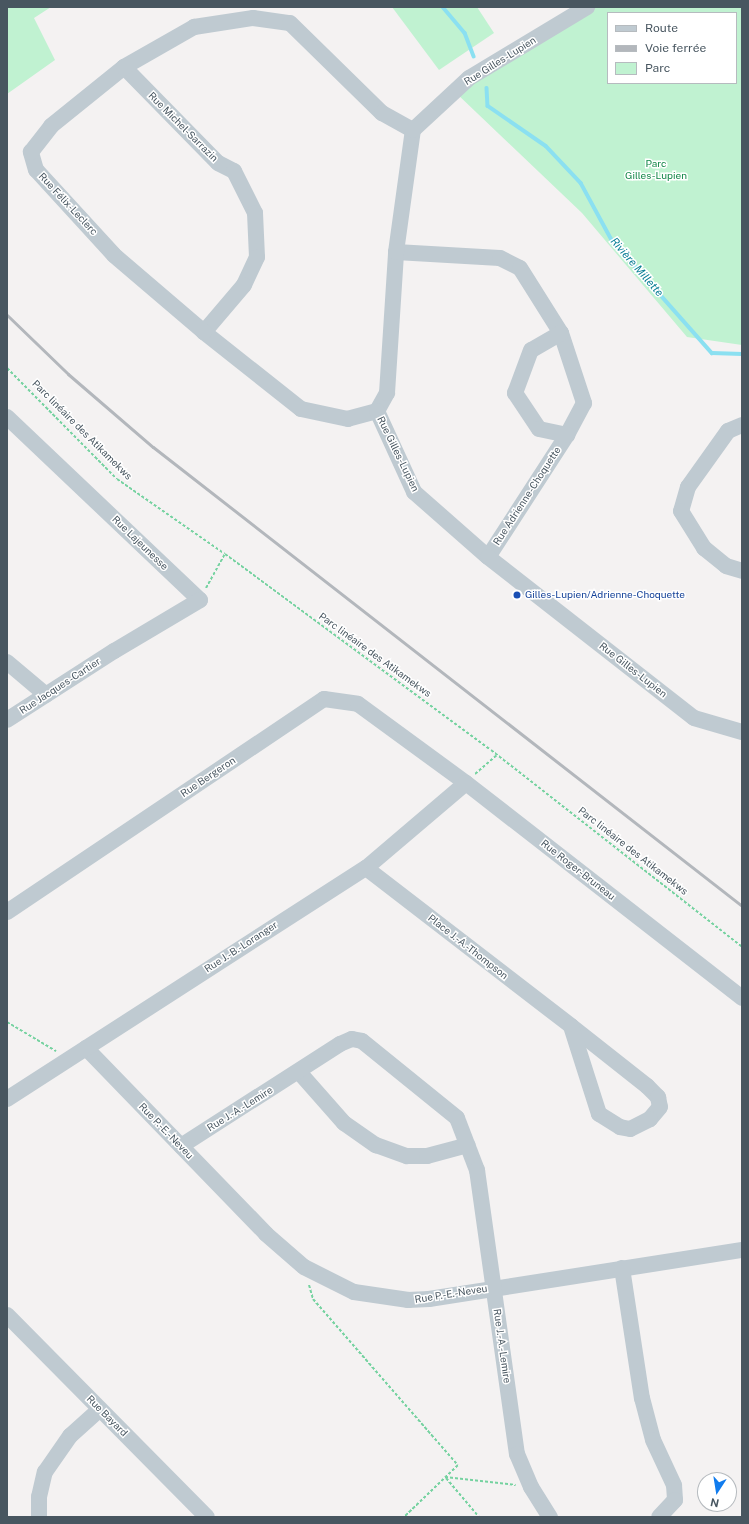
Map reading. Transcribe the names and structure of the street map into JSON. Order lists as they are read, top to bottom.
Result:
{
  "streets": {
    "street": [
      "Rue Gilles-Lupien",
      "Rue Michel-Sarrazin",
      "Rue Félix-Leclerc",
      "Rue Adrienne-Choquette",
      "Rue Lajeunesse",
      "Rue Jacques-Cartier",
      "Rue Bergeron",
      "Rue Roger-Bruneau",
      "Rue J.-B.-Loranger",
      "Place J.-A.-Thompson",
      "Rue J.-A.-Lemire",
      "Rue P.-E.-Neveu",
      "Rue Bayard"
    ],
    "path": ["Parc linéaire des Atikamekws"]
  },
  "crossings": [
    ["Rue Gilles-Lupien", "Rue Félix-Leclerc"],
    ["Rue Gilles-Lupien", "Rue Adrienne-Choquette"],
    ["Rue Michel-Sarrazin", "Rue Félix-Leclerc"],
    ["Rue Lajeunesse", "Rue Jacques-Cartier"],
    ["Rue Bergeron", "Rue Roger-Bruneau"],
    ["Rue Roger-Bruneau", "Rue J.-B.-Loranger"],
    ["Rue J.-B.-Loranger", "Place J.-A.-Thompson"],
    ["Rue J.-B.-Loranger", "Rue P.-E.-Neveu"],
    ["Rue J.-A.-Lemire", "Rue P.-E.-Neveu"]
  ],
  "water": ["Rivière Millette"],
  "parks": ["Parc Gilles-Lupien"],
  "places": ["Gilles-Lupien/Adrienne-Choquette"],
  "legend": ["Route", "Voie ferrée", "Parc"],
  "north": "bottom"
}
